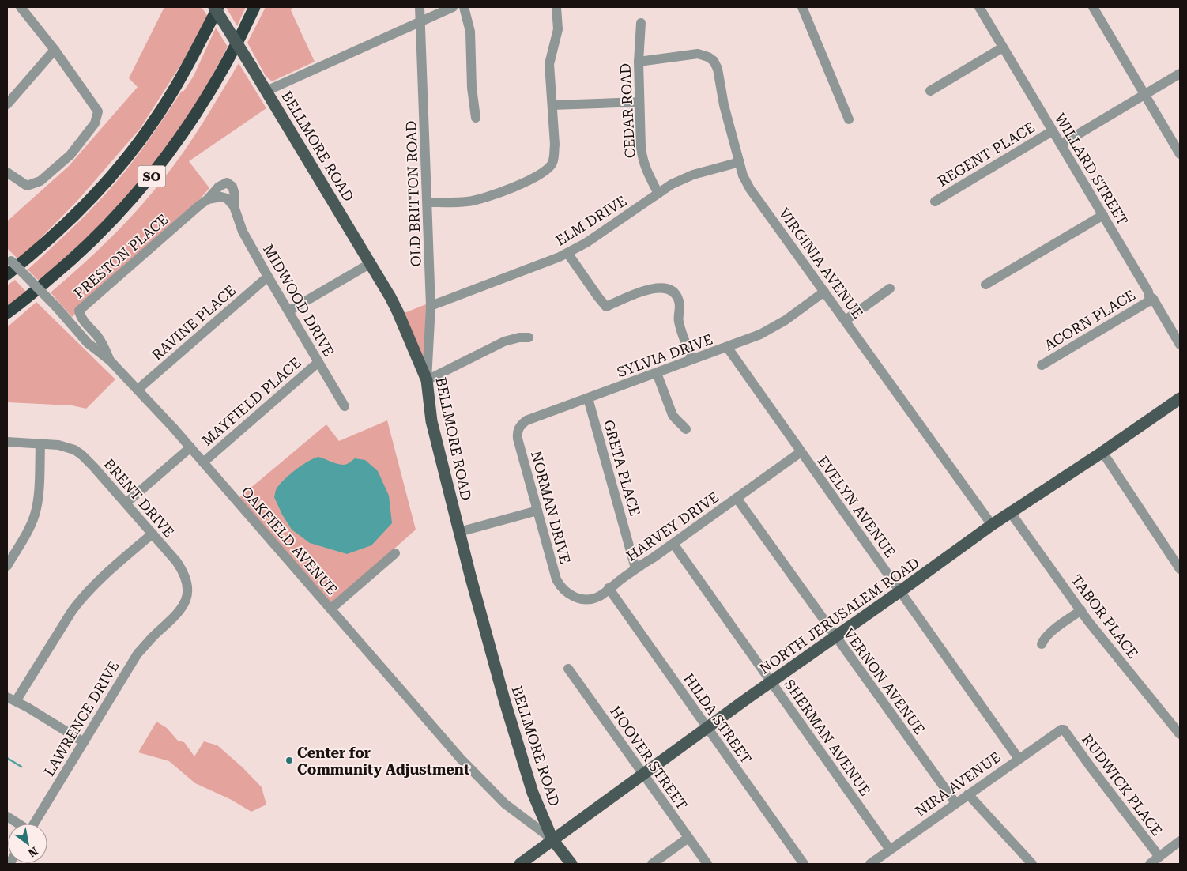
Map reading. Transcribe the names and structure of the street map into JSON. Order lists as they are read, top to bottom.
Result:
{
  "streets": {
    "highway": ["SO"],
    "main road": ["BELLMORE ROAD", "NORTH JERUSALEM ROAD"],
    "street": [
      "CEDAR ROAD",
      "REGENT PLACE",
      "WILLARD STREET",
      "OLD BRITTON ROAD",
      "ELM DRIVE",
      "PRESTON PLACE",
      "VIRGINIA AVENUE",
      "MIDWOOD DRIVE",
      "ACORN PLACE",
      "RAVINE PLACE",
      "SYLVIA DRIVE",
      "MAYFIELD PLACE",
      "GRETA PLACE",
      "BRENT DRIVE",
      "EVELYN AVENUE",
      "NORMAN DRIVE",
      "HARVEY DRIVE",
      "OAKFIELD AVENUE",
      "TABOR PLACE",
      "VERNON AVENUE",
      "LAWRENCE DRIVE",
      "HILDA STREET",
      "SHERMAN AVENUE",
      "HOOVER STREET",
      "NIRA AVENUE",
      "RUDWICK PLACE"
    ]
  },
  "crossings": [
    ["CEDAR ROAD", "ELM DRIVE"],
    ["CEDAR ROAD", "VIRGINIA AVENUE"],
    ["BELLMORE ROAD", "OLD BRITTON ROAD"],
    ["BELLMORE ROAD", "OAKFIELD AVENUE"],
    ["BELLMORE ROAD", "NORTH JERUSALEM ROAD"],
    ["REGENT PLACE", "WILLARD STREET"],
    ["WILLARD STREET", "ACORN PLACE"],
    ["OLD BRITTON ROAD", "ELM DRIVE"],
    ["ELM DRIVE", "VIRGINIA AVENUE"],
    ["PRESTON PLACE", "MIDWOOD DRIVE"],
    ["PRESTON PLACE", "OAKFIELD AVENUE"],
    ["VIRGINIA AVENUE", "SYLVIA DRIVE"],
    ["VIRGINIA AVENUE", "NORTH JERUSALEM ROAD"],
    ["MIDWOOD DRIVE", "RAVINE PLACE"],
    ["MIDWOOD DRIVE", "MAYFIELD PLACE"],
    ["RAVINE PLACE", "OAKFIELD AVENUE"],
    ["SYLVIA DRIVE", "GRETA PLACE"],
    ["SYLVIA DRIVE", "EVELYN AVENUE"],
    ["SYLVIA DRIVE", "NORMAN DRIVE"],
    ["MAYFIELD PLACE", "OAKFIELD AVENUE"],
    ["GRETA PLACE", "HARVEY DRIVE"],
    ["BRENT DRIVE", "LAWRENCE DRIVE"],
    ["EVELYN AVENUE", "HARVEY DRIVE"],
    ["EVELYN AVENUE", "NORTH JERUSALEM ROAD"],
    ["EVELYN AVENUE", "NIRA AVENUE"],
    ["NORMAN DRIVE", "HARVEY DRIVE"],
    ["HARVEY DRIVE", "VERNON AVENUE"],
    ["HARVEY DRIVE", "HILDA STREET"],
    ["HARVEY DRIVE", "SHERMAN AVENUE"],
    ["OAKFIELD AVENUE", "NORTH JERUSALEM ROAD"],
    ["NORTH JERUSALEM ROAD", "TABOR PLACE"],
    ["NORTH JERUSALEM ROAD", "VERNON AVENUE"],
    ["NORTH JERUSALEM ROAD", "HILDA STREET"],
    ["NORTH JERUSALEM ROAD", "SHERMAN AVENUE"],
    ["NORTH JERUSALEM ROAD", "HOOVER STREET"],
    ["VERNON AVENUE", "NIRA AVENUE"],
    ["SHERMAN AVENUE", "NIRA AVENUE"],
    ["NIRA AVENUE", "RUDWICK PLACE"]
  ],
  "places": ["Center for Community Adjustment"],
  "north": "bottom right"
}
